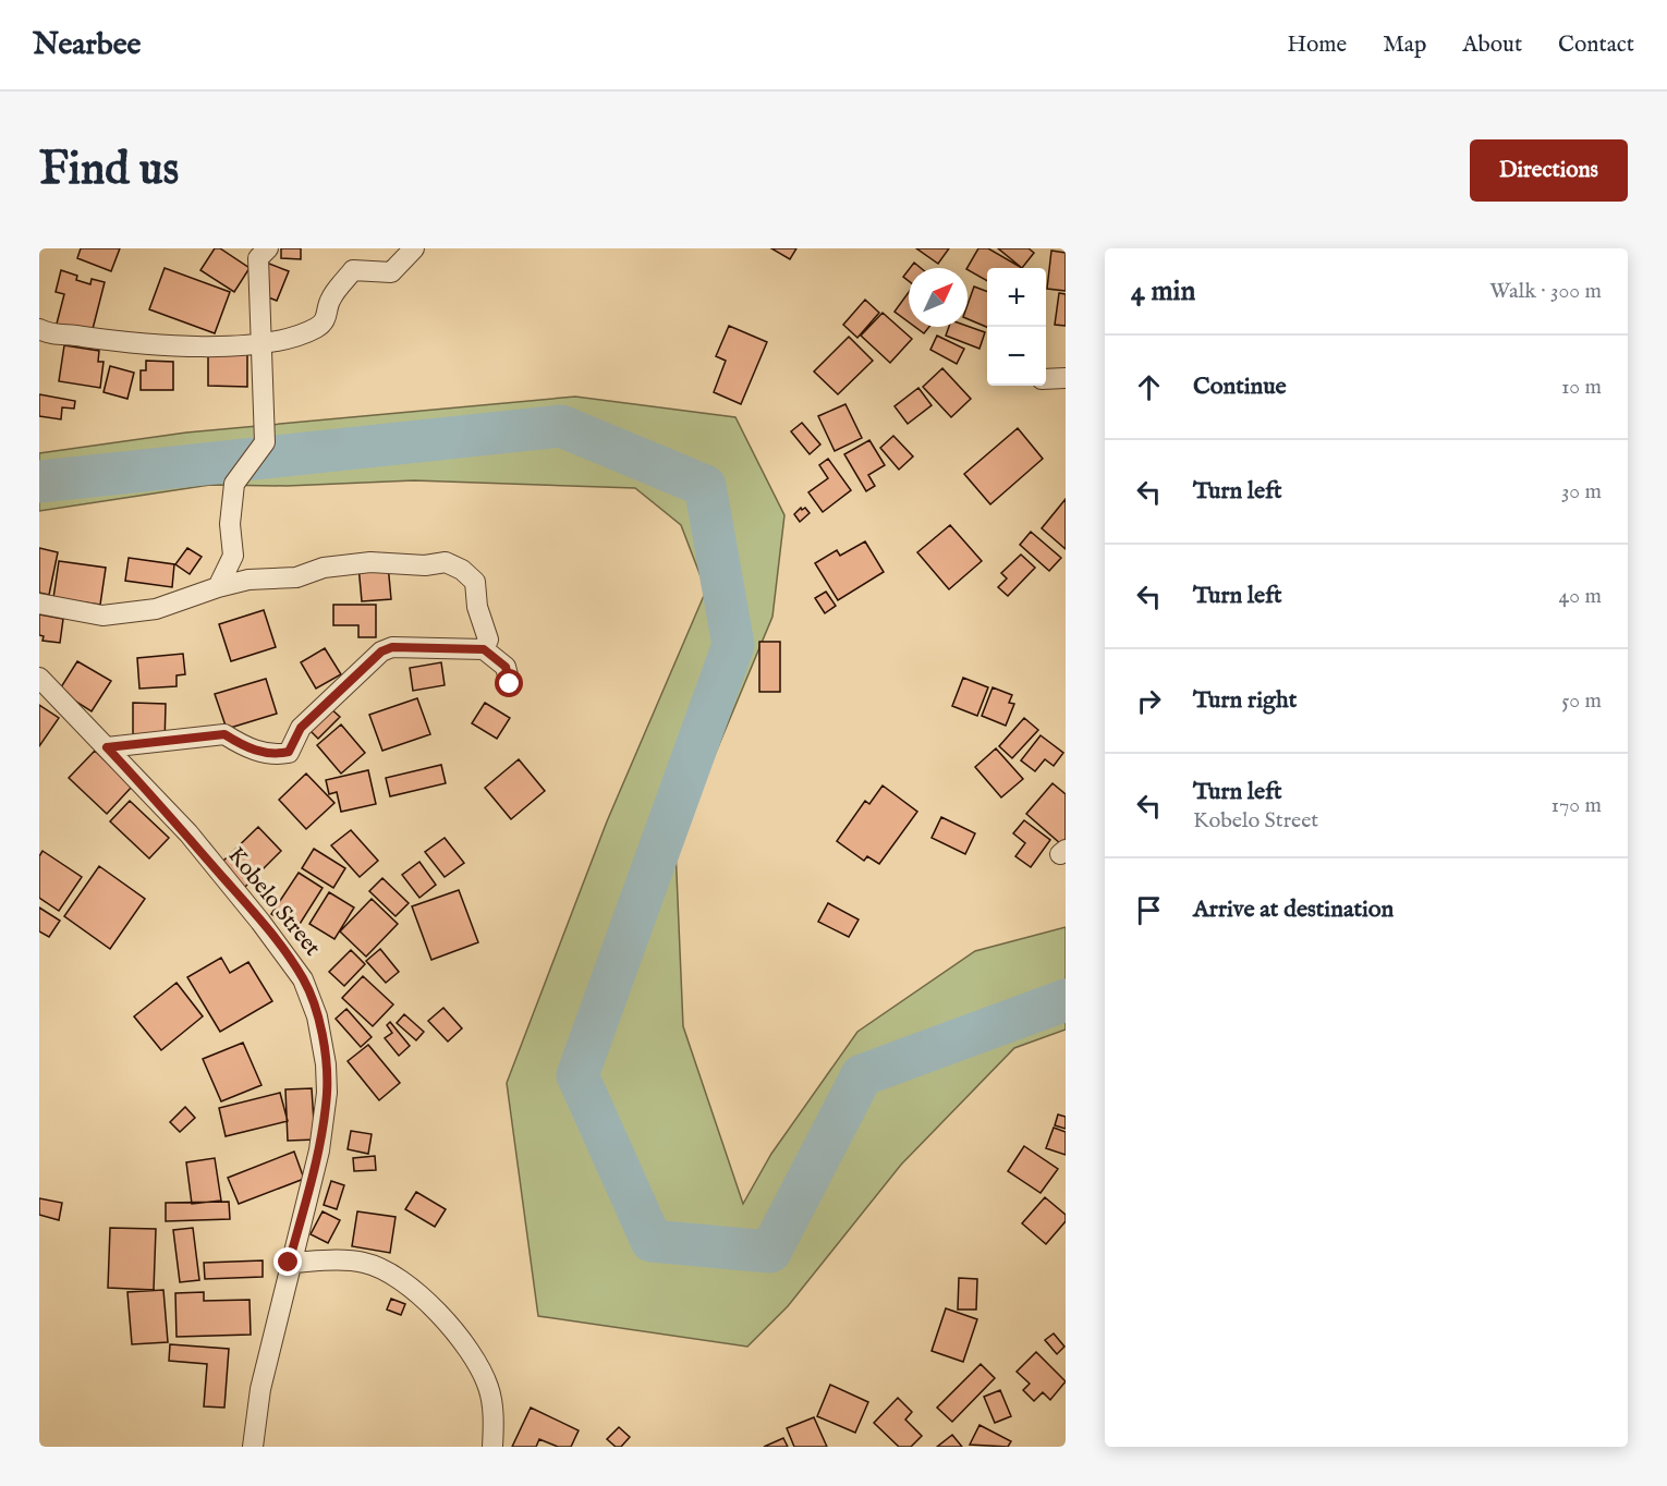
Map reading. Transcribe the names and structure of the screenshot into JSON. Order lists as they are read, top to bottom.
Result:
{
  "streets": {
    "street": ["Kobelo Street"]
  },
  "north": "top right",
  "page": {
    "header": "Nearbee",
    "nav": [
      "Home",
      "Map",
      "About",
      "Contact"
    ],
    "buttons": "Directions",
    "title": "Find us",
    "heading": ["4 min", "Walk · 300 m"],
    "map_buttons": ["+", "−"],
    "list": [
      ["Continue", "10 m"],
      ["Turn left", "30 m"],
      ["Turn left", "40 m"],
      ["Turn right", "50 m"],
      ["Turn left", "Kobelo Street", "170 m"],
      "Arrive at destination"
    ]
  }
}
